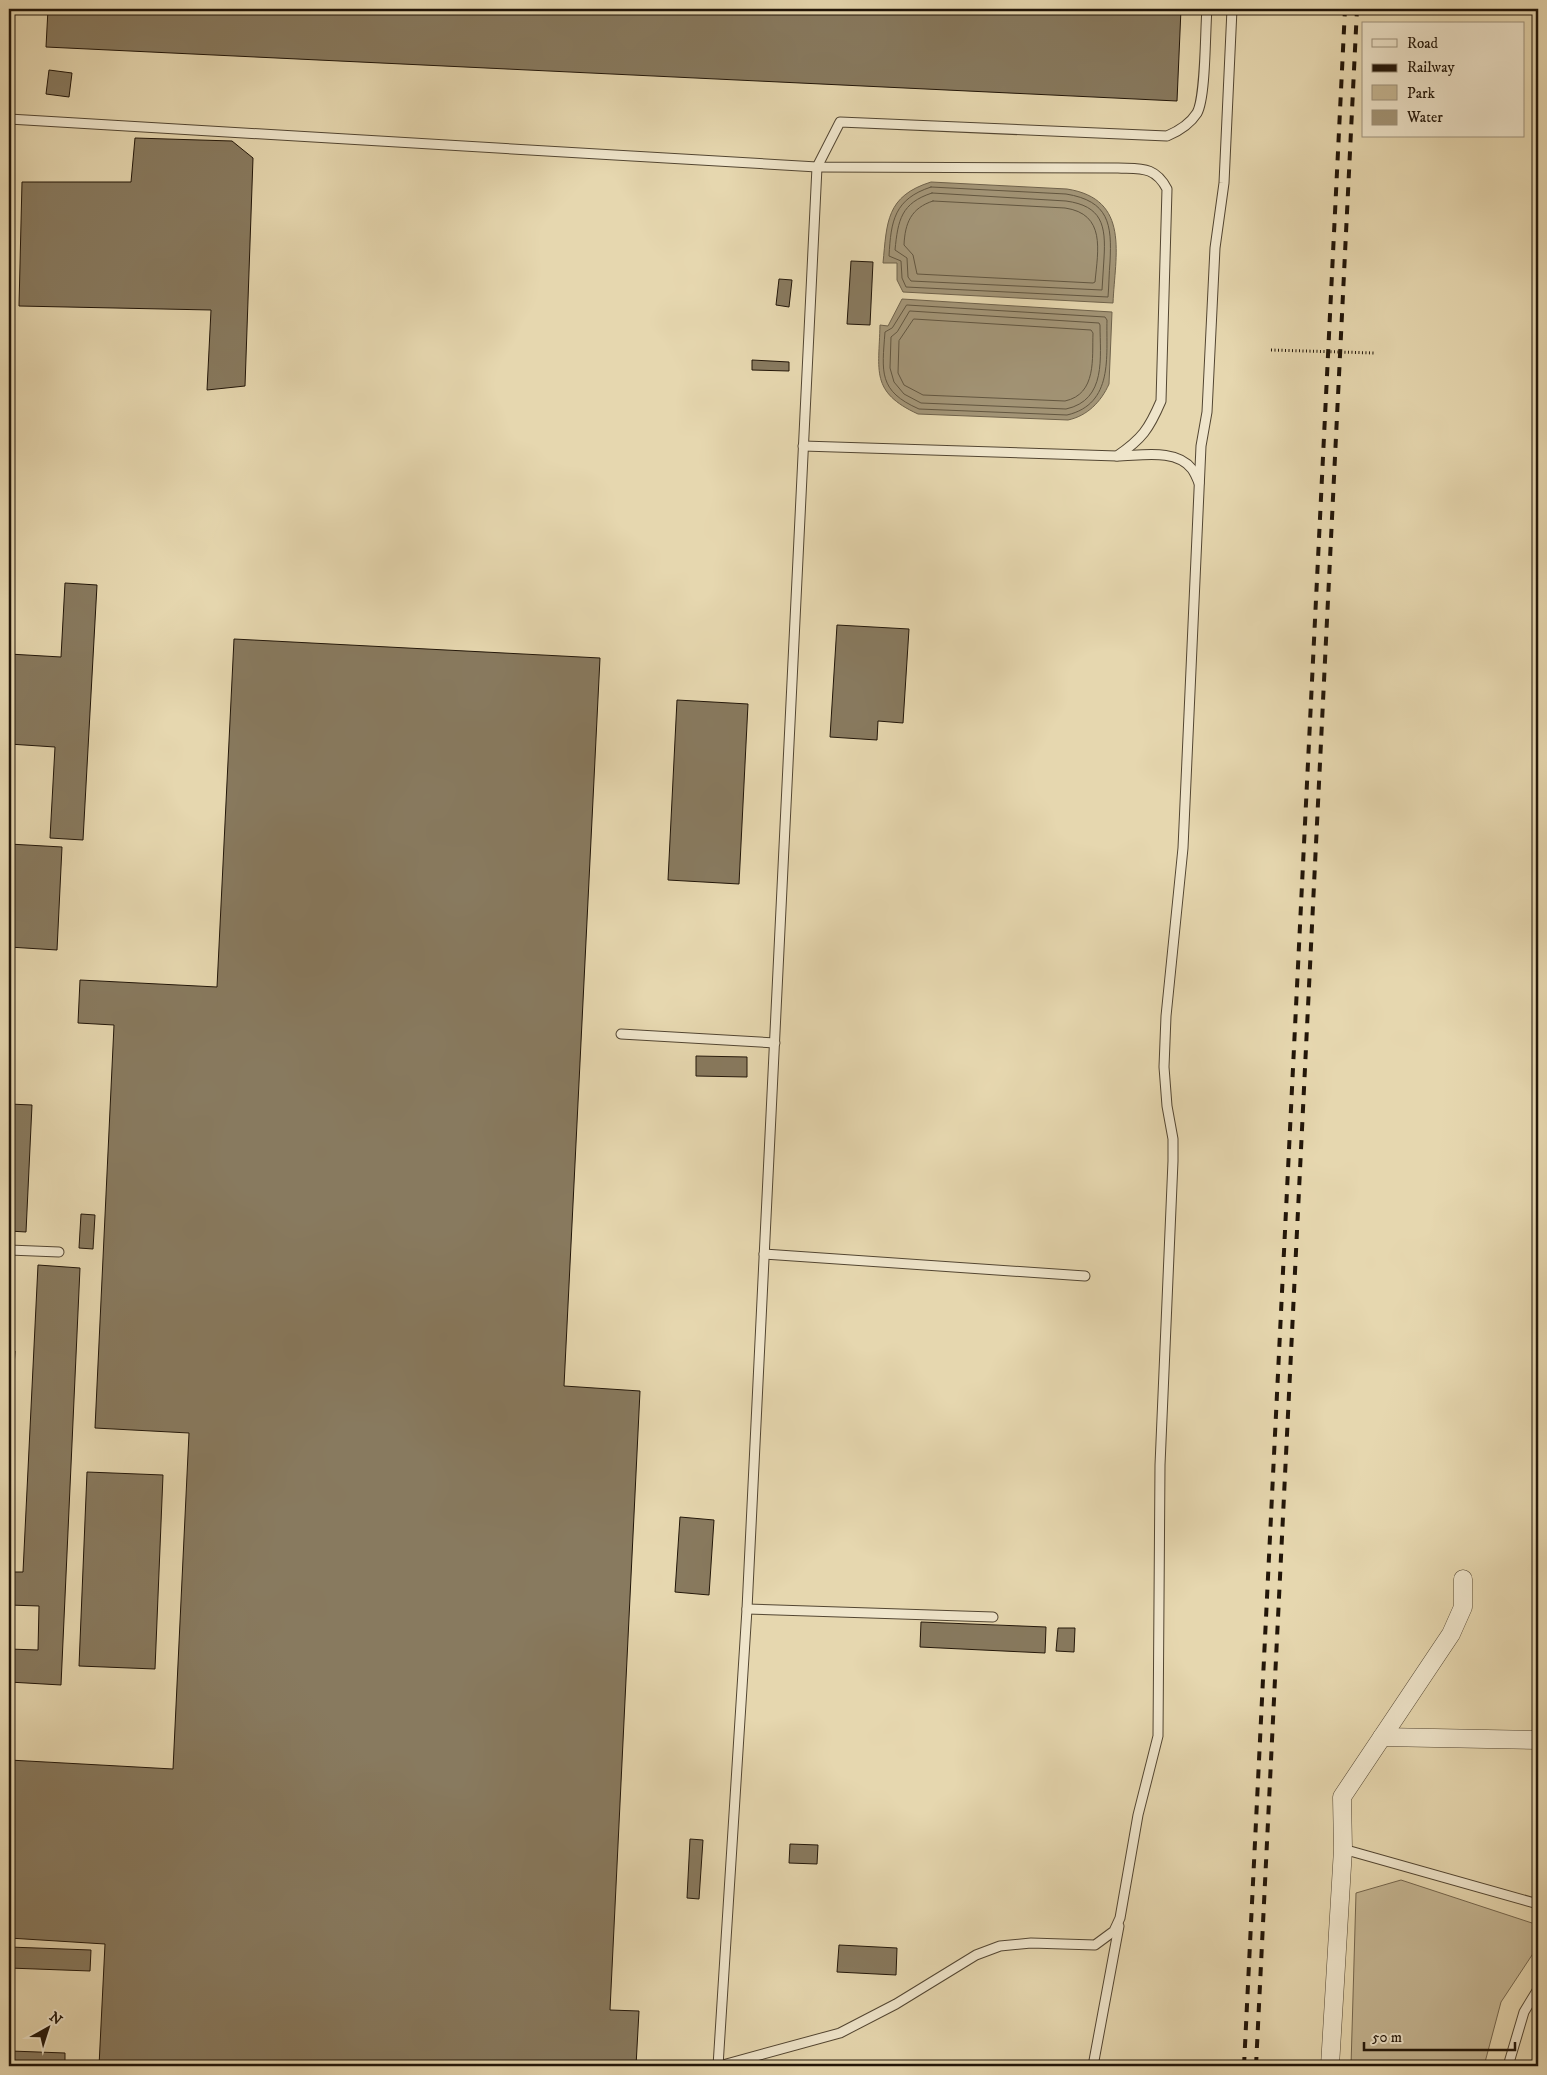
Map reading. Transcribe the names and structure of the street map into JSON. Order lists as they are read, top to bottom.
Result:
{
  "legend": [
    "Road",
    "Railway",
    "Park",
    "Water"
  ],
  "scale_bar": "50 m",
  "north": "top right"
}
